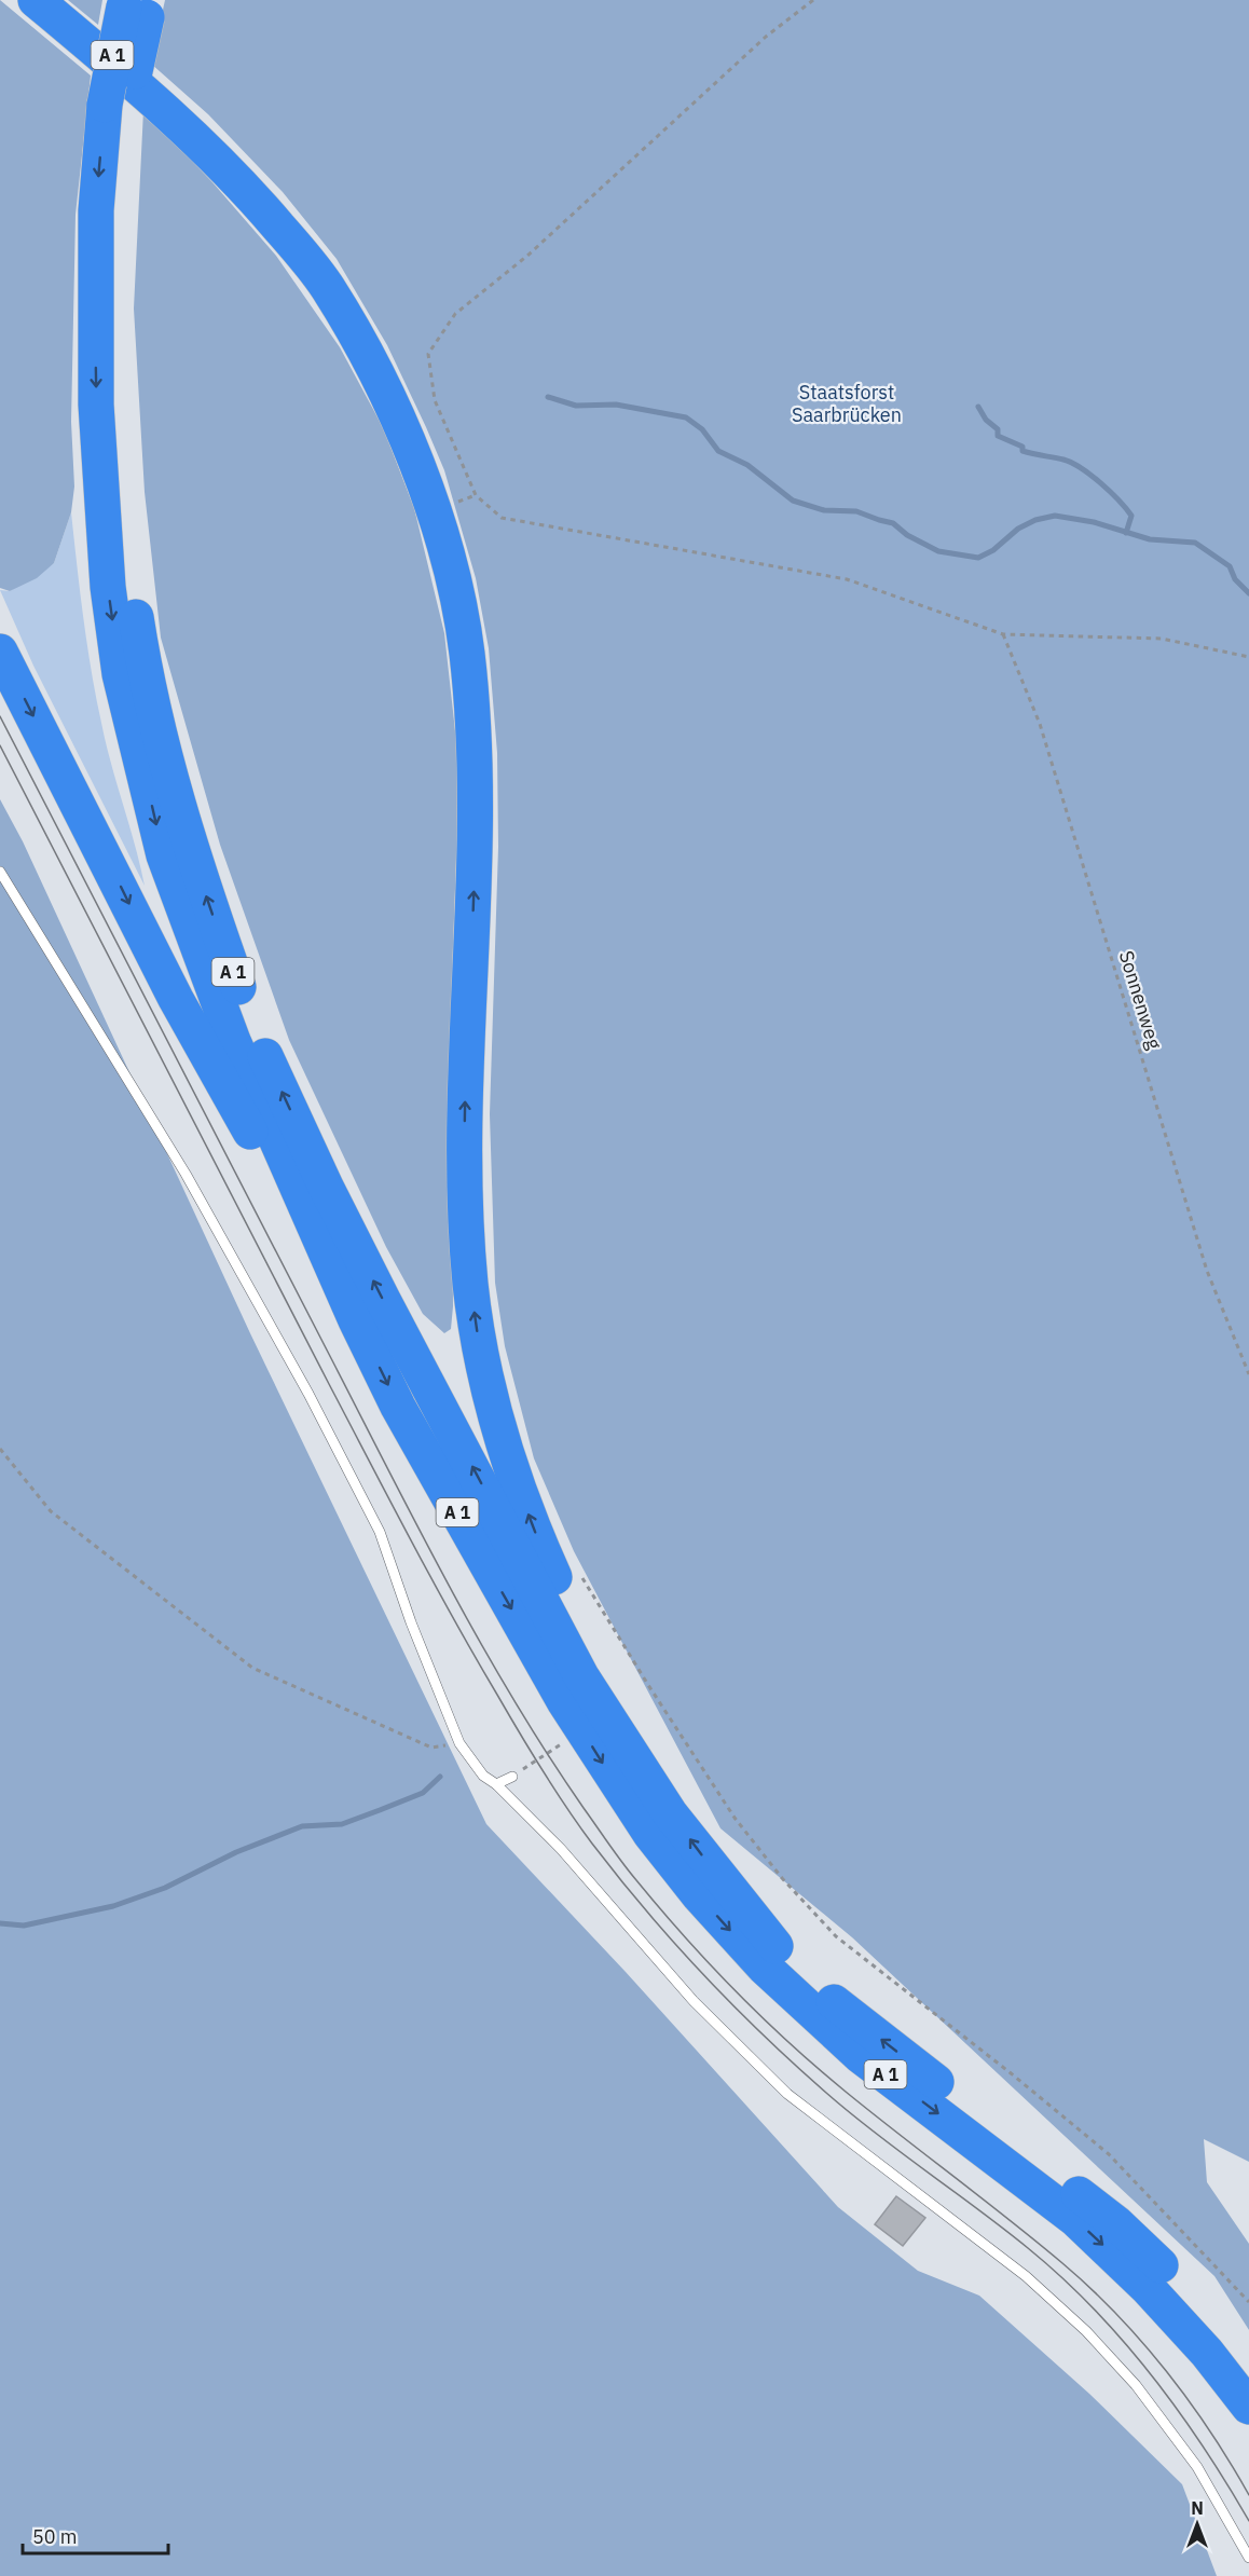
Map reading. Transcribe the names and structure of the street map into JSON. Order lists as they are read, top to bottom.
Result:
{
  "streets": {
    "highway": ["A 1"],
    "path": ["Sonnenweg"]
  },
  "parks": ["Staatsforst Saarbrücken"],
  "scale_bar": "50 m",
  "north": "top"
}
